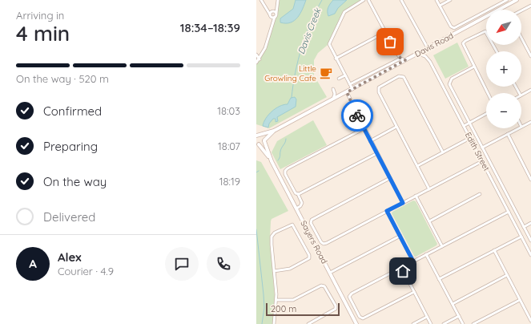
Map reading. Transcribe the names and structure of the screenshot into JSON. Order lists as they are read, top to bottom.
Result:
{
  "streets": {
    "street": ["Davis Road", "Edith Street", "Sayers Road"]
  },
  "crossings": [
    ["Davis Road", "Edith Street"]
  ],
  "water": ["Davis Creek"],
  "places": {
    "cafe": ["Little Growling Cafe"]
  },
  "scale_bar": "200 m",
  "north": "bottom left",
  "page": {
    "heading": ["4 min", "Arriving in", "18:34–18:39"],
    "panel": ["Alex", "Courier · 4.9"],
    "map_buttons": ["+", "−"],
    "bar": "On the way · 520 m",
    "list": [
      ["Confirmed", "18:03"],
      ["Preparing", "18:07"],
      ["On the way", "18:19"],
      "Delivered"
    ],
    "round": "A",
    "scale": "200 m"
  }
}
